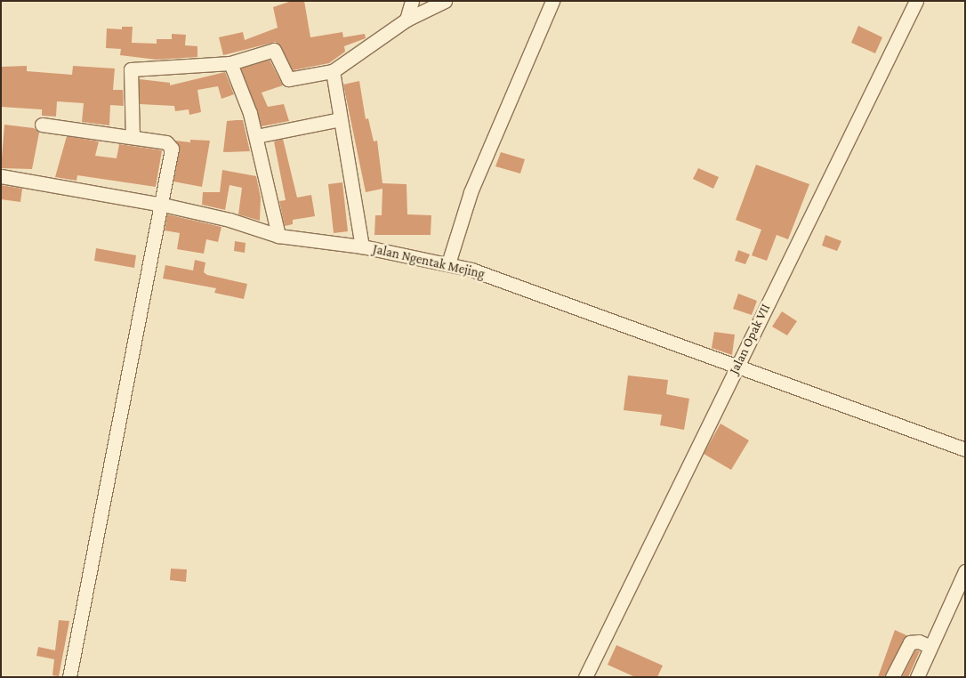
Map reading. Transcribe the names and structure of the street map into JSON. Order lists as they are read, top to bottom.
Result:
{
  "streets": {
    "street": ["Jalan Ngentak Mejing", "Jalan Opak VII"]
  },
  "crossings": [
    ["Jalan Ngentak Mejing", "Jalan Opak VII"]
  ]
}
